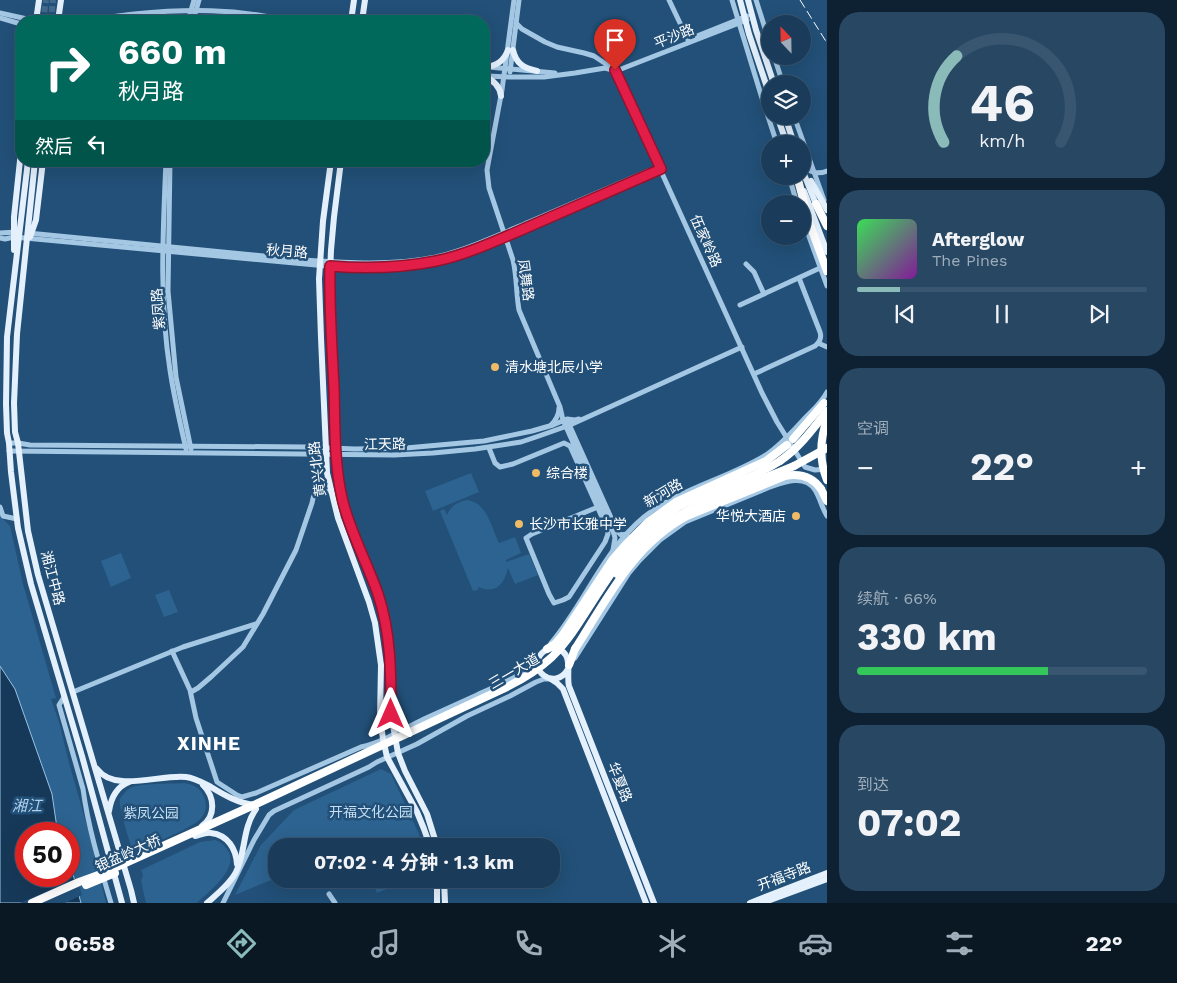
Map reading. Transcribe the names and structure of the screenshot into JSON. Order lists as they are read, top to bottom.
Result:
{
  "streets": {
    "highway": ["三一大道", "银盆岭大桥"],
    "main road": [
      "黄兴北路",
      "湘江中路",
      "华夏路",
      "开福寺路"
    ],
    "street": [
      "平沙路",
      "伍家岭路",
      "秋月路",
      "凤舞路",
      "紫凤路",
      "江天路",
      "新河路"
    ]
  },
  "crossings": [
    ["平沙路", "伍家岭路"],
    ["平沙路", "凤舞路"],
    ["伍家岭路", "秋月路"],
    ["伍家岭路", "凤舞路"],
    ["伍家岭路", "江天路"],
    ["伍家岭路", "新河路"],
    ["秋月路", "凤舞路"],
    ["秋月路", "紫凤路"],
    ["秋月路", "黄兴北路"],
    ["秋月路", "湘江中路"],
    ["凤舞路", "江天路"],
    ["凤舞路", "新河路"],
    ["紫凤路", "江天路"],
    ["江天路", "黄兴北路"],
    ["江天路", "湘江中路"],
    ["黄兴北路", "新河路"],
    ["新河路", "华夏路"],
    ["三一大道", "银盆岭大桥"]
  ],
  "districts": ["XINHE"],
  "water": ["湘江"],
  "parks": ["开福文化公园", "紫凤公园"],
  "places": [
    "清水塘北辰小学",
    "综合楼",
    "华悦大酒店",
    "长沙市长雅中学"
  ],
  "north": "top",
  "page": {
    "map_buttons": ["+", "−"],
    "turn": ["660 m", "秋月路"],
    "then": "然后",
    "song": ["Afterglow", "The Pines"],
    "tile": [
      "空调",
      ["续航 · 66%", "330 km"],
      ["到达", "07:02"]
    ],
    "heat": ["−", "22°", "+"],
    "limit": "50",
    "trip": "07:02 · 4 分钟 · 1.3 km",
    "tabs": ["06:58", "22°"],
    "gauge": ["46", "km/h"]
  }
}
